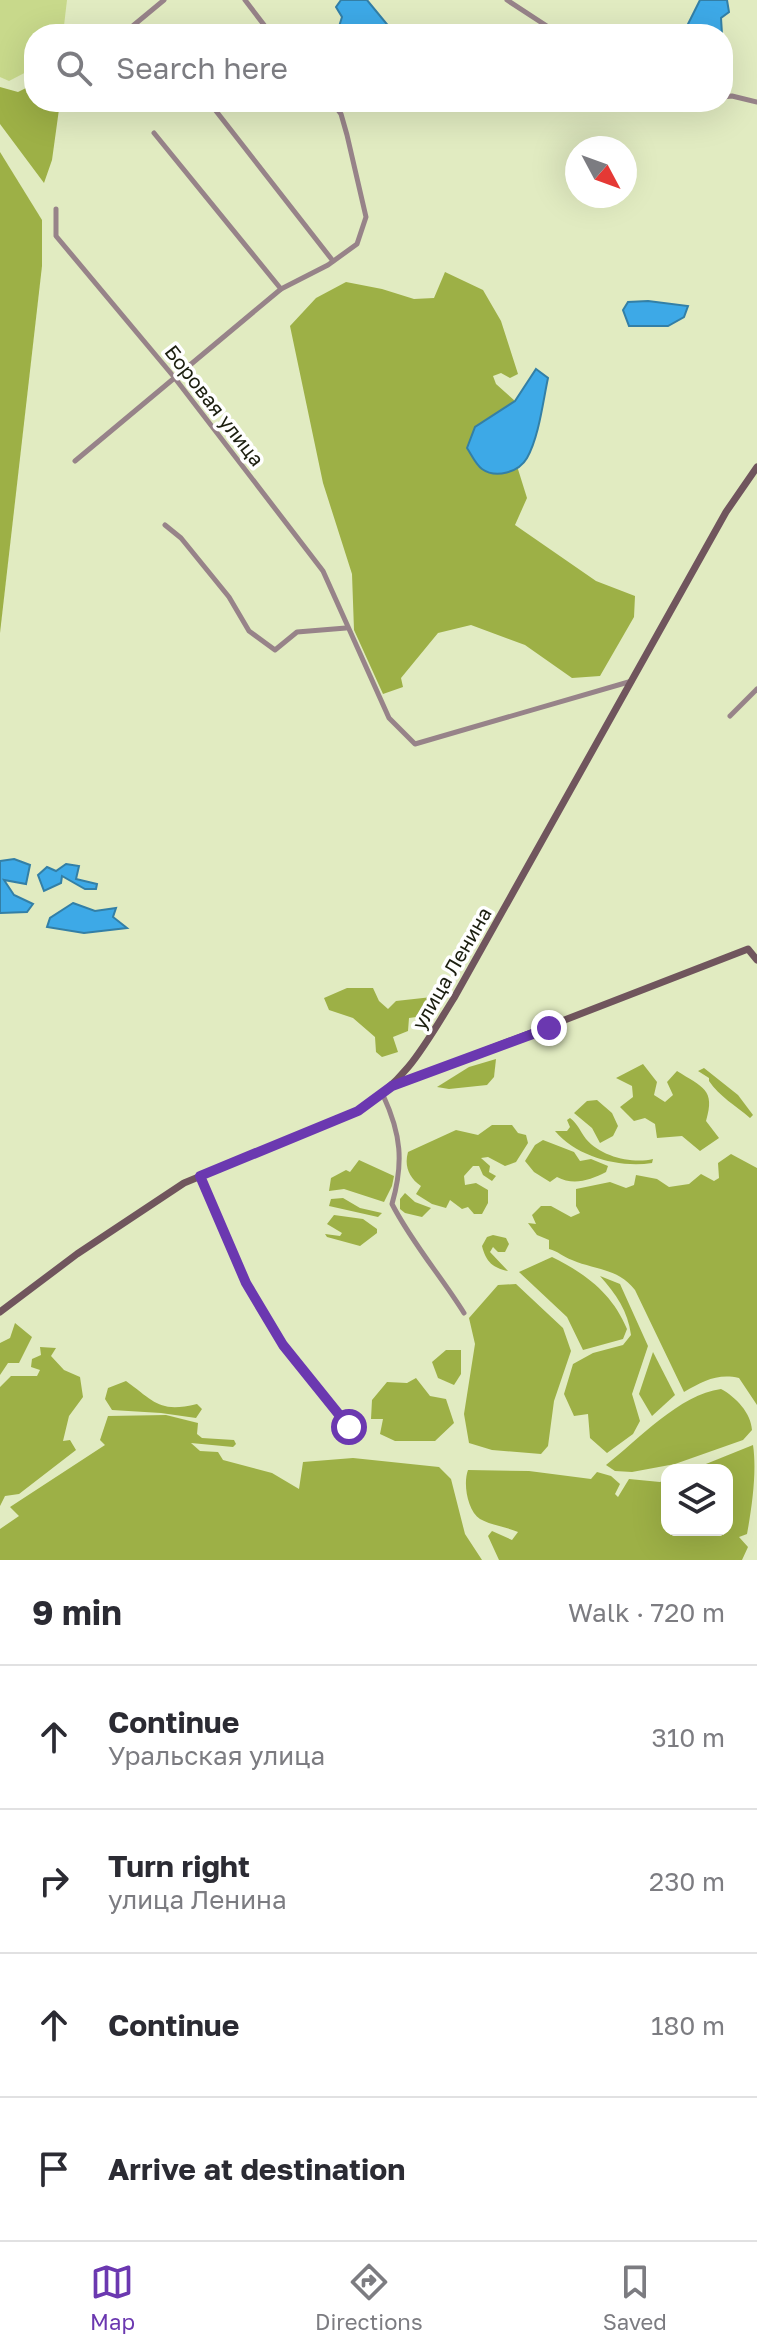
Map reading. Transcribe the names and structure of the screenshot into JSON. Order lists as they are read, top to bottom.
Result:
{
  "streets": {
    "street": ["Боровая улица", "улица Ленина"]
  },
  "crossings": [
    ["Боровая улица", "улица Ленина"]
  ],
  "north": "bottom right",
  "page": {
    "search": "Search here",
    "heading": ["9 min", "Walk · 720 m"],
    "list": [
      ["Continue", "Уральская улица", "310 m"],
      ["Turn right", "улица Ленина", "230 m"],
      ["Continue", "180 m"],
      "Arrive at destination"
    ],
    "nav": ["Map", "Directions", "Saved"]
  }
}
